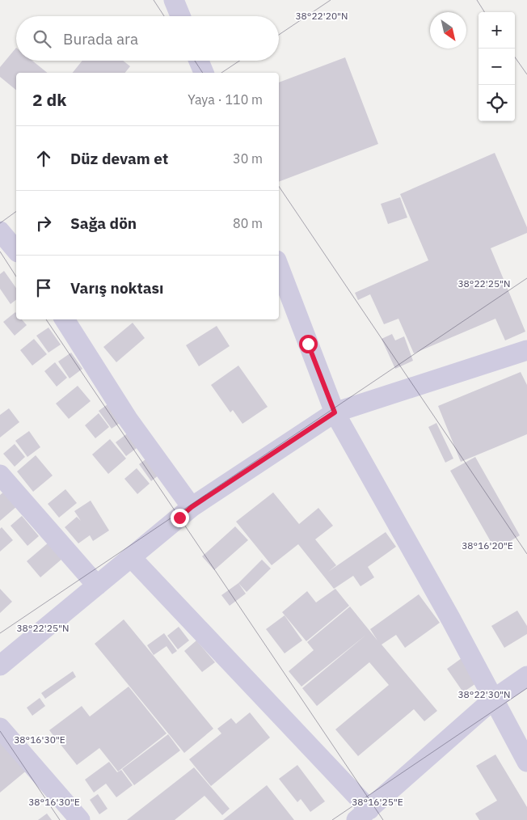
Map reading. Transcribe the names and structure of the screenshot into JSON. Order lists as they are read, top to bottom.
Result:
{
  "north": "bottom right",
  "page": {
    "map_buttons": ["+", "−"],
    "search": "Burada ara",
    "heading": ["2 dk", "Yaya · 110 m"],
    "list": [
      ["Düz devam et", "30 m"],
      ["Sağa dön", "80 m"],
      "Varış noktası"
    ]
  },
  "coordinates": [
    "38°22'20\"N",
    "38°22'25\"N",
    "38°16'20\"E",
    "38°22'30\"N",
    "38°16'30\"E",
    "38°16'25\"E"
  ]
}
